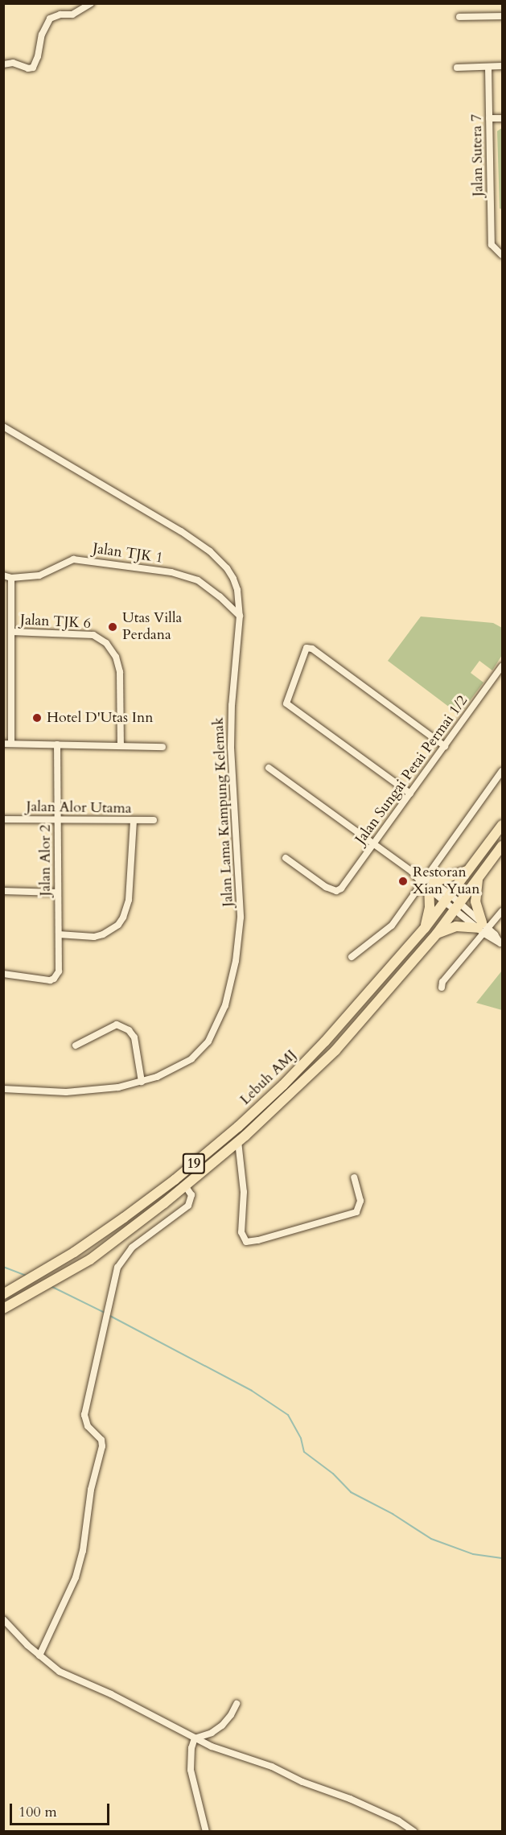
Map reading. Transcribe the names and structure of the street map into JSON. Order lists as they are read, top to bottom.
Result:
{
  "streets": {
    "highway": ["Lebuh AMJ", "19"],
    "street": [
      "Jalan Sutera 7",
      "Jalan TJK 1",
      "Jalan TJK 6",
      "Jalan Sungai Petai Permai 1/2",
      "Jalan Alor Utama",
      "Jalan Lama Kampung Kelemak",
      "Jalan Alor 2"
    ]
  },
  "crossings": [
    ["Jalan TJK 1", "Jalan Lama Kampung Kelemak"],
    ["Jalan Alor Utama", "Jalan Alor 2"]
  ],
  "places": ["Utas Villa Perdana", "Hotel D'Utas Inn", "Restoran Xian Yuan"],
  "scale_bar": "100 m"
}
